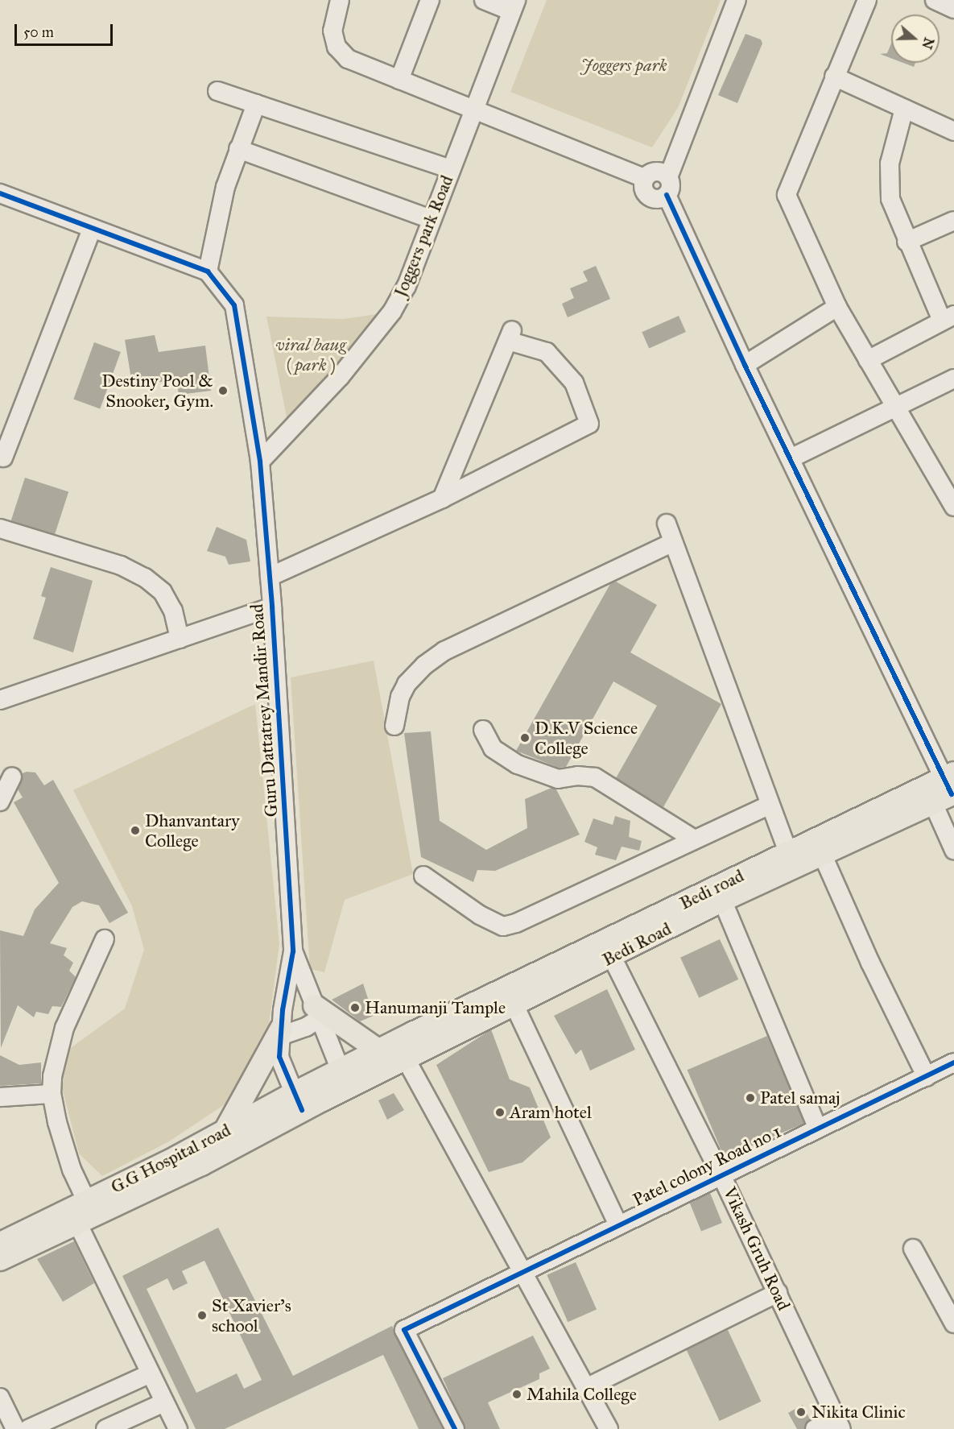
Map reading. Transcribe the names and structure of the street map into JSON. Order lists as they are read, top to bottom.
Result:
{
  "streets": {
    "main road": ["Bedi road", "Bedi Road", "G.G Hospital road"],
    "street": [
      "Joggers park Road",
      "Guru Dattatrey Mandir Road",
      "Patel colony Road no 1",
      "Vikash Gruh Road"
    ]
  },
  "crossings": [
    ["Joggers park Road", "Guru Dattatrey Mandir Road"],
    ["Guru Dattatrey Mandir Road", "Bedi road"],
    ["Guru Dattatrey Mandir Road", "Bedi Road"],
    ["Guru Dattatrey Mandir Road", "G.G Hospital road"],
    ["Bedi road", "Bedi Road"],
    ["Bedi road", "G.G Hospital road"],
    ["Bedi road", "Vikash Gruh Road"],
    ["Bedi Road", "G.G Hospital road"],
    ["Bedi Road", "Vikash Gruh Road"],
    ["Patel colony Road no 1", "Vikash Gruh Road"]
  ],
  "parks": ["Joggers park", "viral baug ( park )"],
  "places": [
    "Destiny Pool & Snooker, Gym.",
    "D.K.V Science College",
    "Dhanvantary College",
    "Hanumanji Tample",
    "Patel samaj",
    "Aram hotel",
    "St Xavier's school",
    "Mahila College",
    "Nikita Clinic"
  ],
  "scale_bar": "50 m",
  "north": "right"
}
